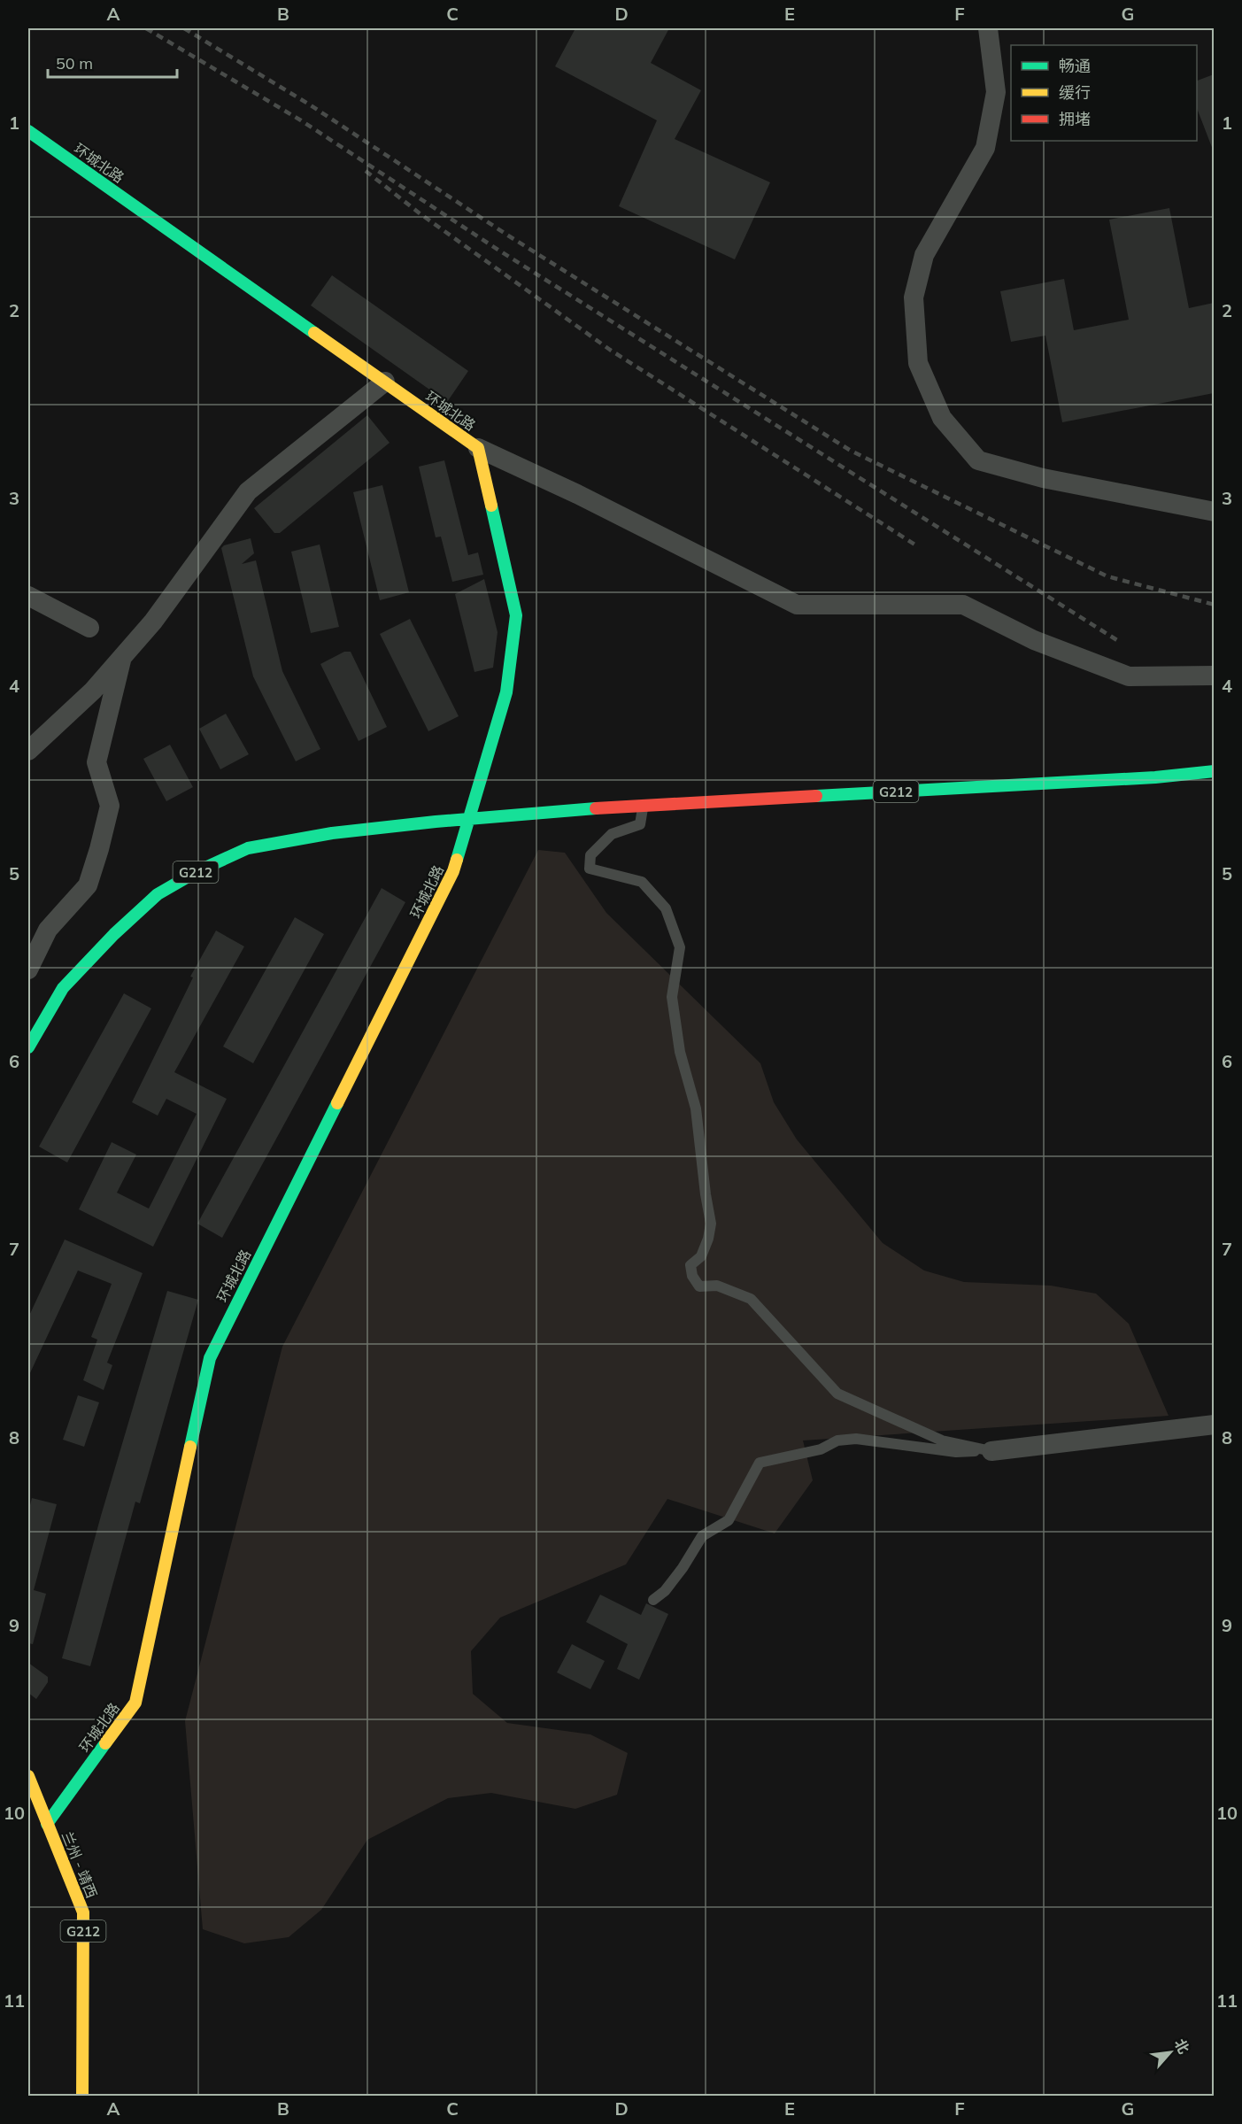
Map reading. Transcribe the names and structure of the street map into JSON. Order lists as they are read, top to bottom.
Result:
{
  "streets": {
    "main road": ["环城北路", "G212", "兰州 - 靖西"]
  },
  "crossings": [
    ["环城北路", "兰州 - 靖西"]
  ],
  "legend": ["畅通", "缓行", "拥堵"],
  "scale_bar": "50 m",
  "north": "top right",
  "grid": {
    "columns": [
      "A",
      "B",
      "C",
      "D",
      "E",
      "F",
      "G"
    ],
    "rows": [
      "1",
      "2",
      "3",
      "4",
      "5",
      "6",
      "7",
      "8",
      "9",
      "10",
      "11"
    ]
  }
}
